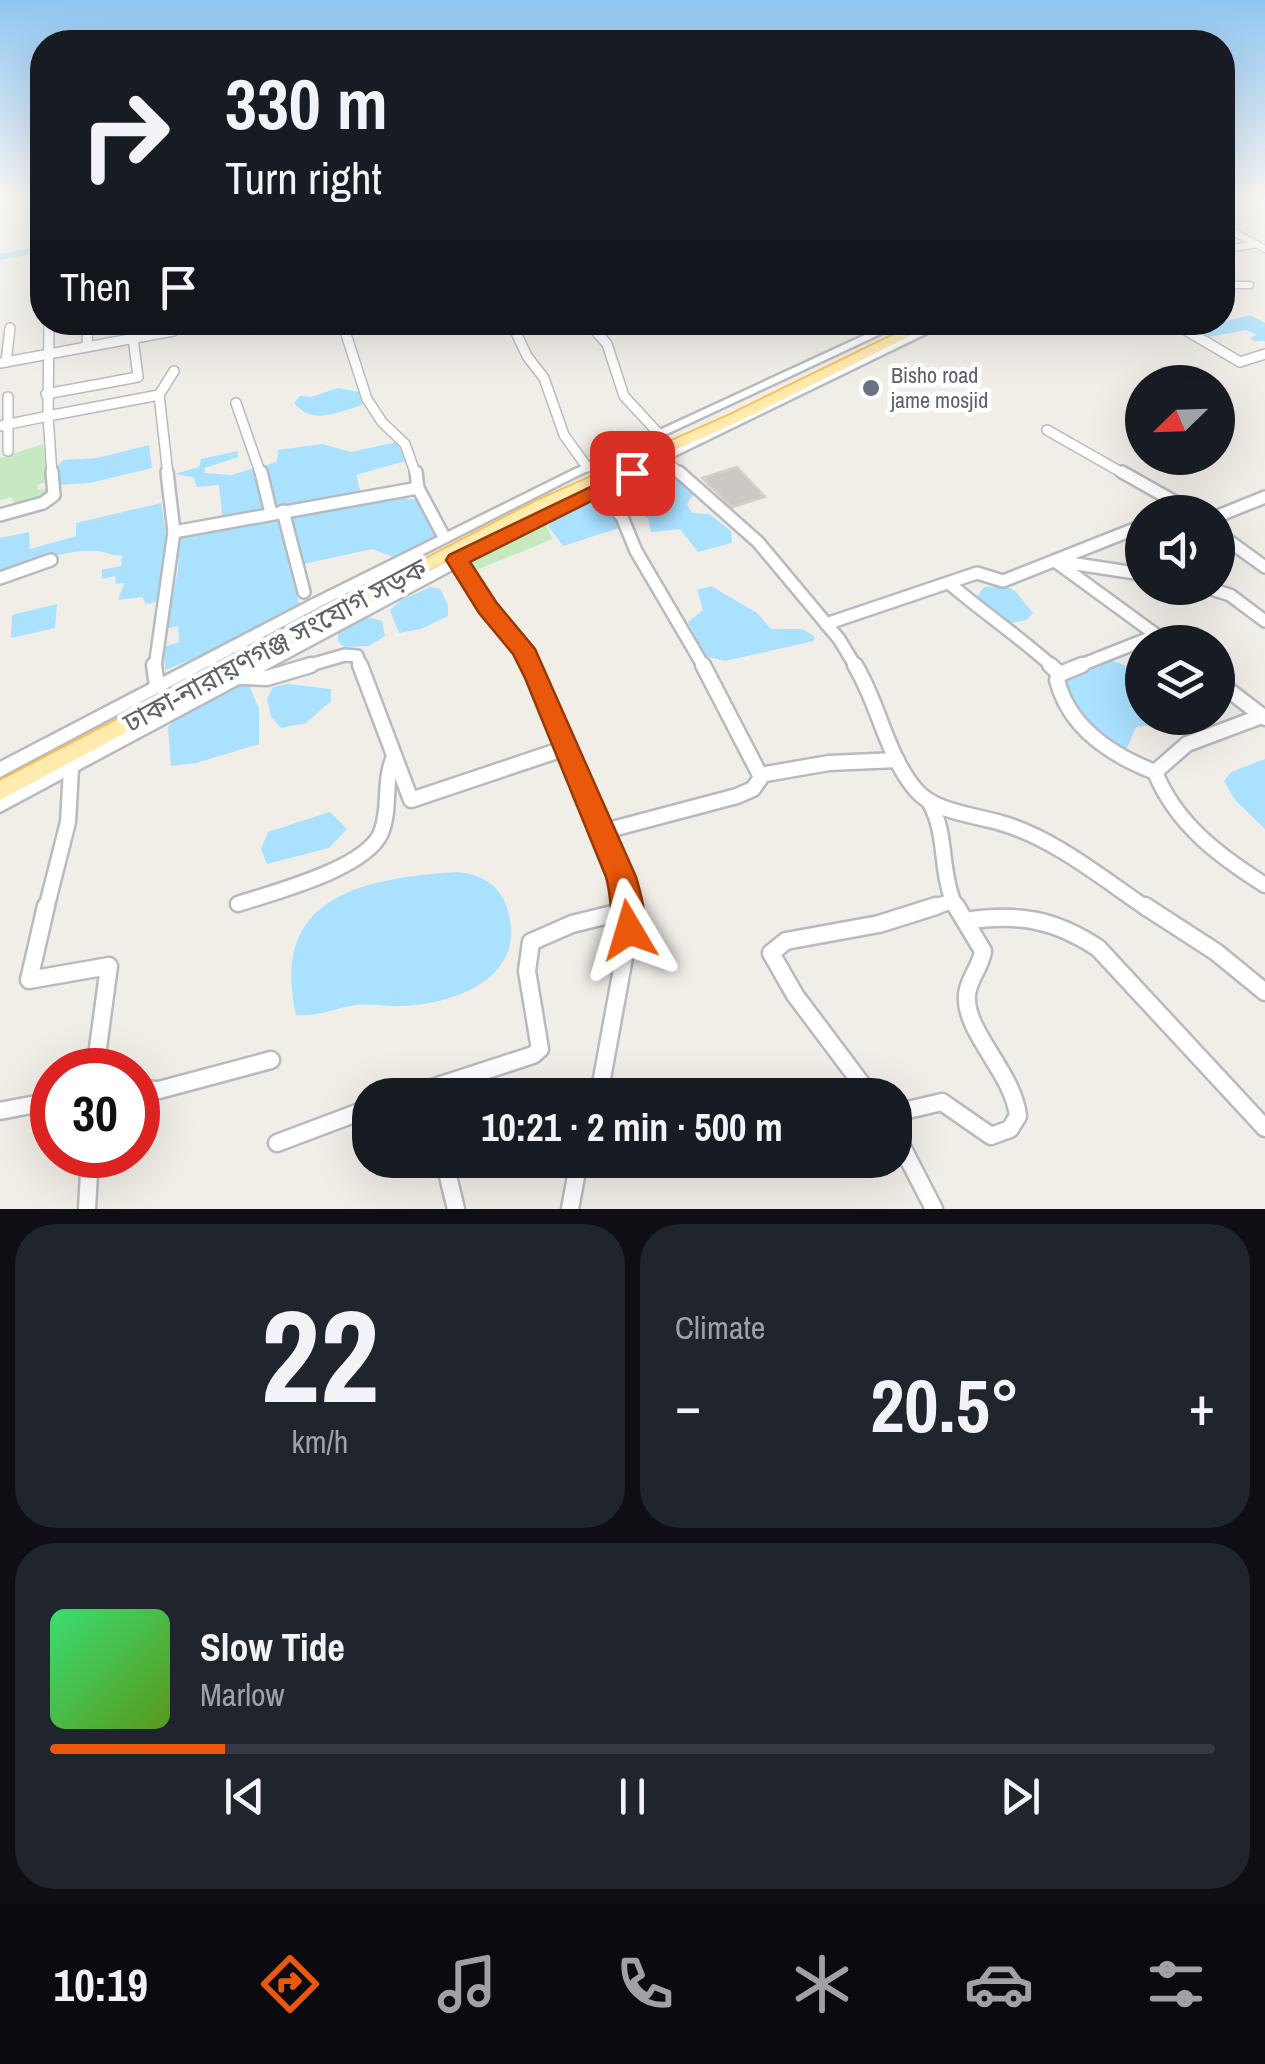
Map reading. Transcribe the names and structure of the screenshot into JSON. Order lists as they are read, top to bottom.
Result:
{
  "streets": {
    "main road": ["ঢাকা-নারায়ণগঞ্জ সংযোগ সড়ক"]
  },
  "places": ["Bisho road jame mosjid"],
  "north": "bottom left",
  "page": {
    "turn": ["330 m", "Turn right"],
    "then": "Then",
    "limit": "30",
    "trip": "10:21 · 2 min · 500 m",
    "tile": [
      ["22", "km/h"],
      "Climate"
    ],
    "heat": ["−", "20.5°", "+"],
    "song": ["Slow Tide", "Marlow"],
    "tabs": "10:19"
  }
}
